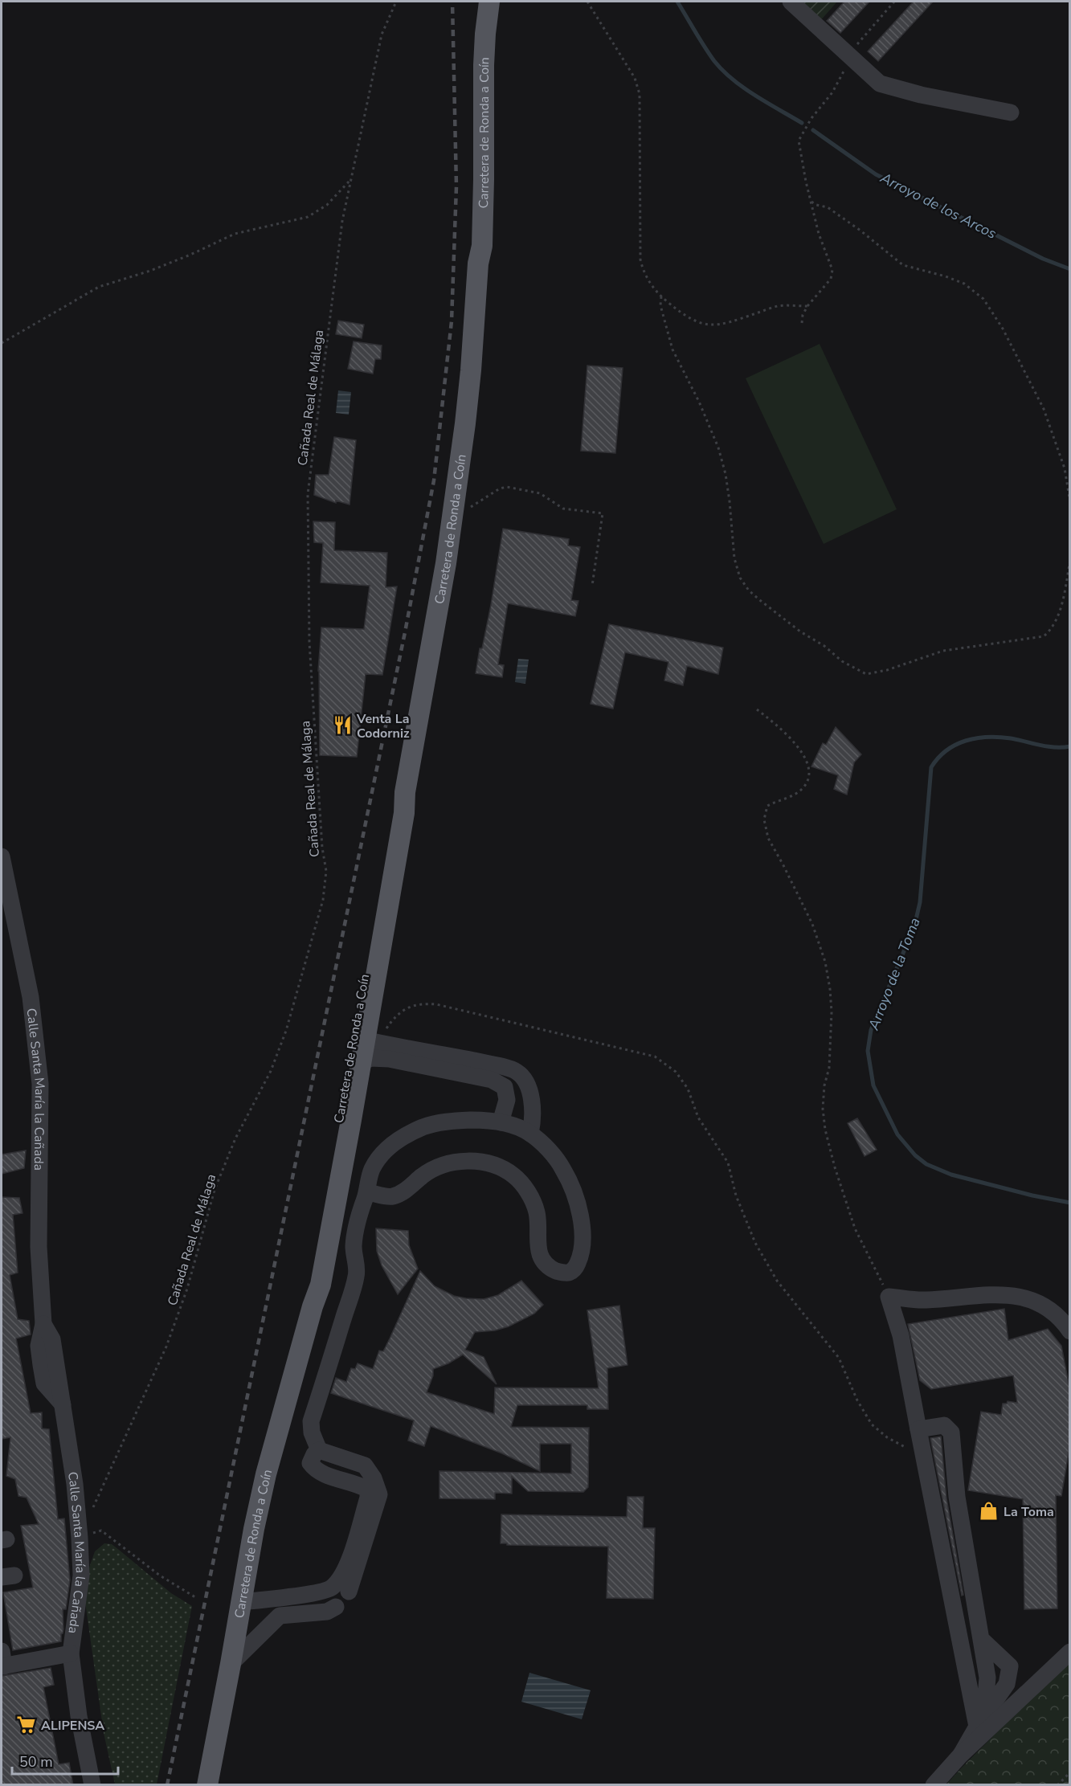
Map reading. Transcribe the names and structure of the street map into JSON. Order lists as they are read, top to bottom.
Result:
{
  "streets": {
    "main road": ["Carretera de Ronda a Coín"],
    "street": ["Calle Santa María la Cañada"],
    "path": ["Cañada Real de Málaga"]
  },
  "water": ["Arroyo de los Arcos", "Arroyo de la Toma"],
  "places": {
    "restaurant": ["Venta La Codorniz"],
    "shop": ["La Toma"],
    "supermarket": ["ALIPENSA"]
  },
  "scale_bar": "50 m"
}
